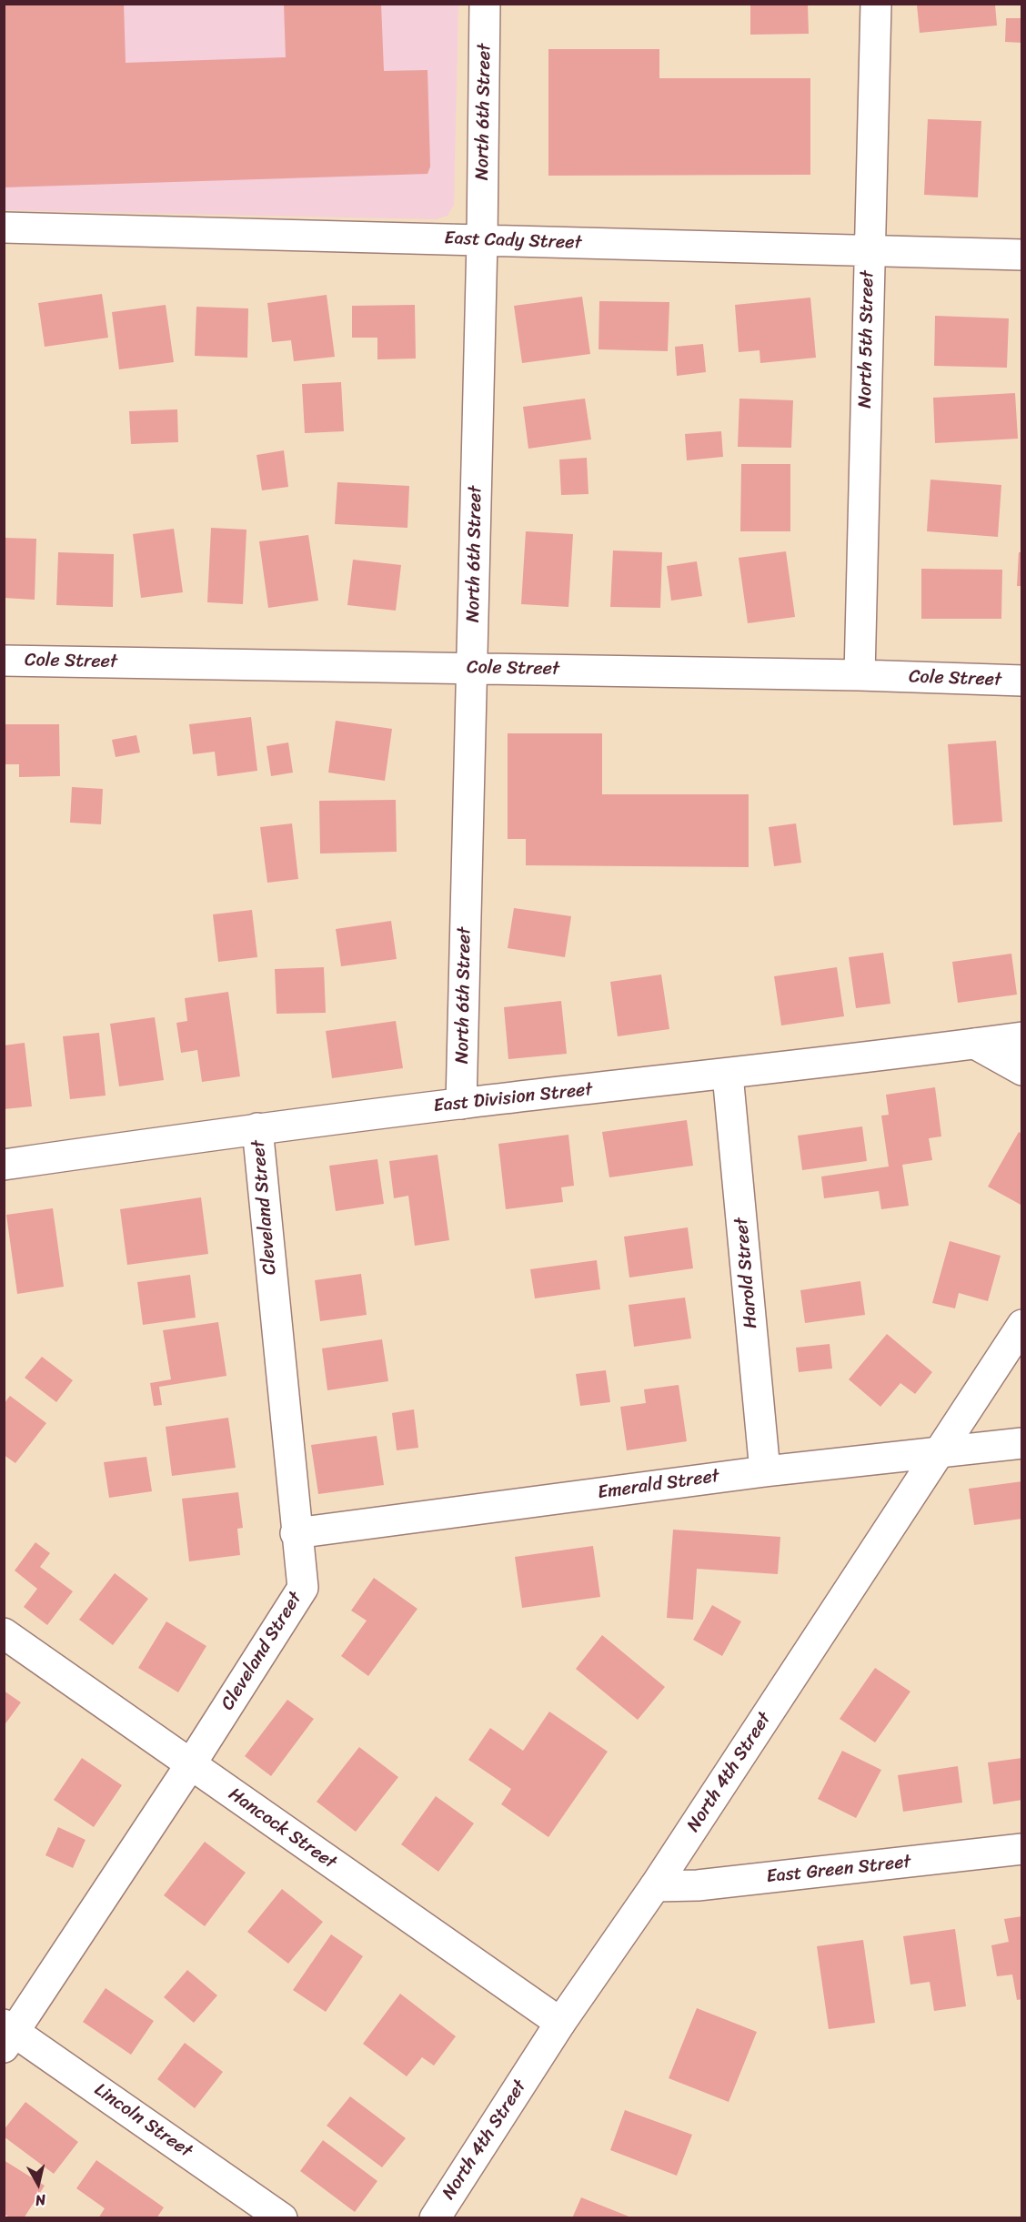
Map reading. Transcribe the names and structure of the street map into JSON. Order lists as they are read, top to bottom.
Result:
{
  "streets": {
    "street": [
      "North 6th Street",
      "East Cady Street",
      "North 5th Street",
      "Cole Street",
      "East Division Street",
      "Cleveland Street",
      "Harold Street",
      "Emerald Street",
      "North 4th Street",
      "Hancock Street",
      "East Green Street",
      "Lincoln Street"
    ]
  },
  "crossings": [
    ["North 6th Street", "East Cady Street"],
    ["North 6th Street", "Cole Street"],
    ["North 6th Street", "East Division Street"],
    ["East Cady Street", "North 5th Street"],
    ["North 5th Street", "Cole Street"],
    ["East Division Street", "Cleveland Street"],
    ["East Division Street", "Harold Street"],
    ["Cleveland Street", "Emerald Street"],
    ["Cleveland Street", "Hancock Street"],
    ["Cleveland Street", "Lincoln Street"],
    ["Harold Street", "Emerald Street"],
    ["Emerald Street", "North 4th Street"],
    ["North 4th Street", "Hancock Street"],
    ["North 4th Street", "East Green Street"]
  ],
  "north": "bottom"
}
